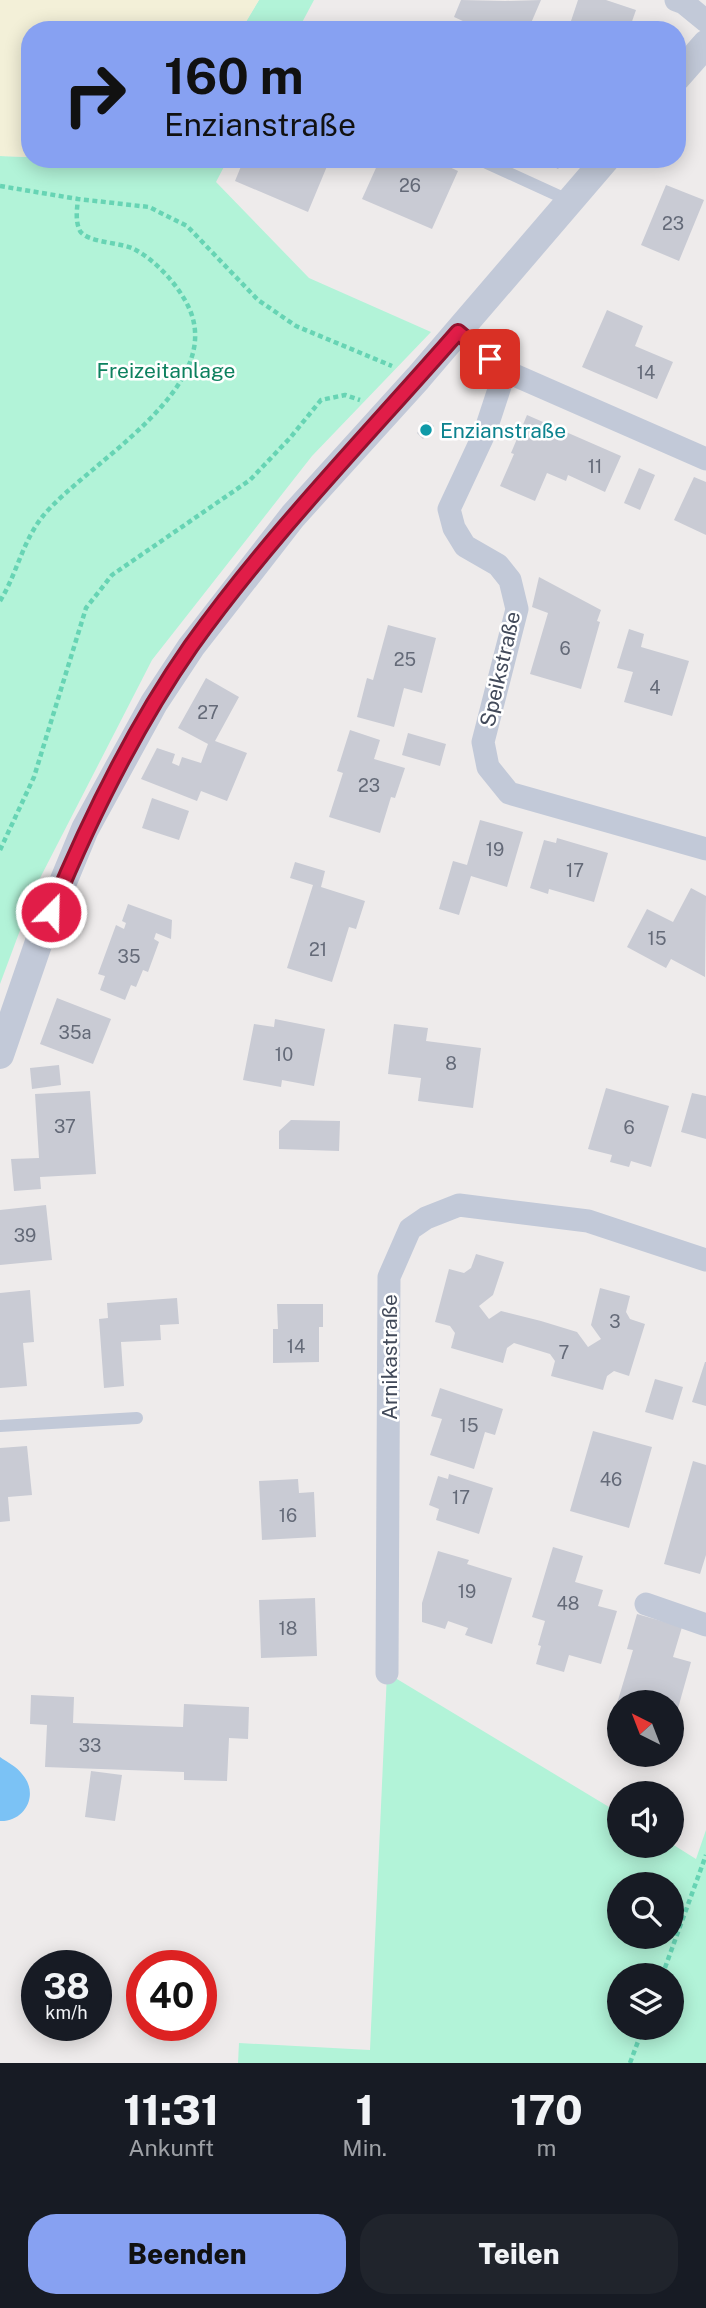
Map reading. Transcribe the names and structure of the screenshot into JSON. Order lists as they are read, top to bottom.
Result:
{
  "streets": {
    "street": ["Speikstraße", "Arnikastraße"]
  },
  "parks": ["Freizeitanlage"],
  "places": ["Enzianstraße"],
  "house_numbers": [
    "26",
    "23",
    "14",
    "11",
    "6",
    "25",
    "4",
    "27",
    "23",
    "19",
    "17",
    "15",
    "21",
    "35",
    "35a",
    "10",
    "8",
    "37",
    "6",
    "39",
    "3",
    "14",
    "7",
    "15",
    "46",
    "17",
    "16",
    "19",
    "48",
    "18",
    "33"
  ],
  "north": "top left",
  "page": {
    "turn": ["160 m", "Enzianstraße"],
    "speed": "38 km/h",
    "limit": "40",
    "eta": [
      "11:31",
      "Ankunft",
      "1",
      "Min.",
      "170",
      "m"
    ],
    "buttons": ["Beenden", "Teilen"]
  }
}
